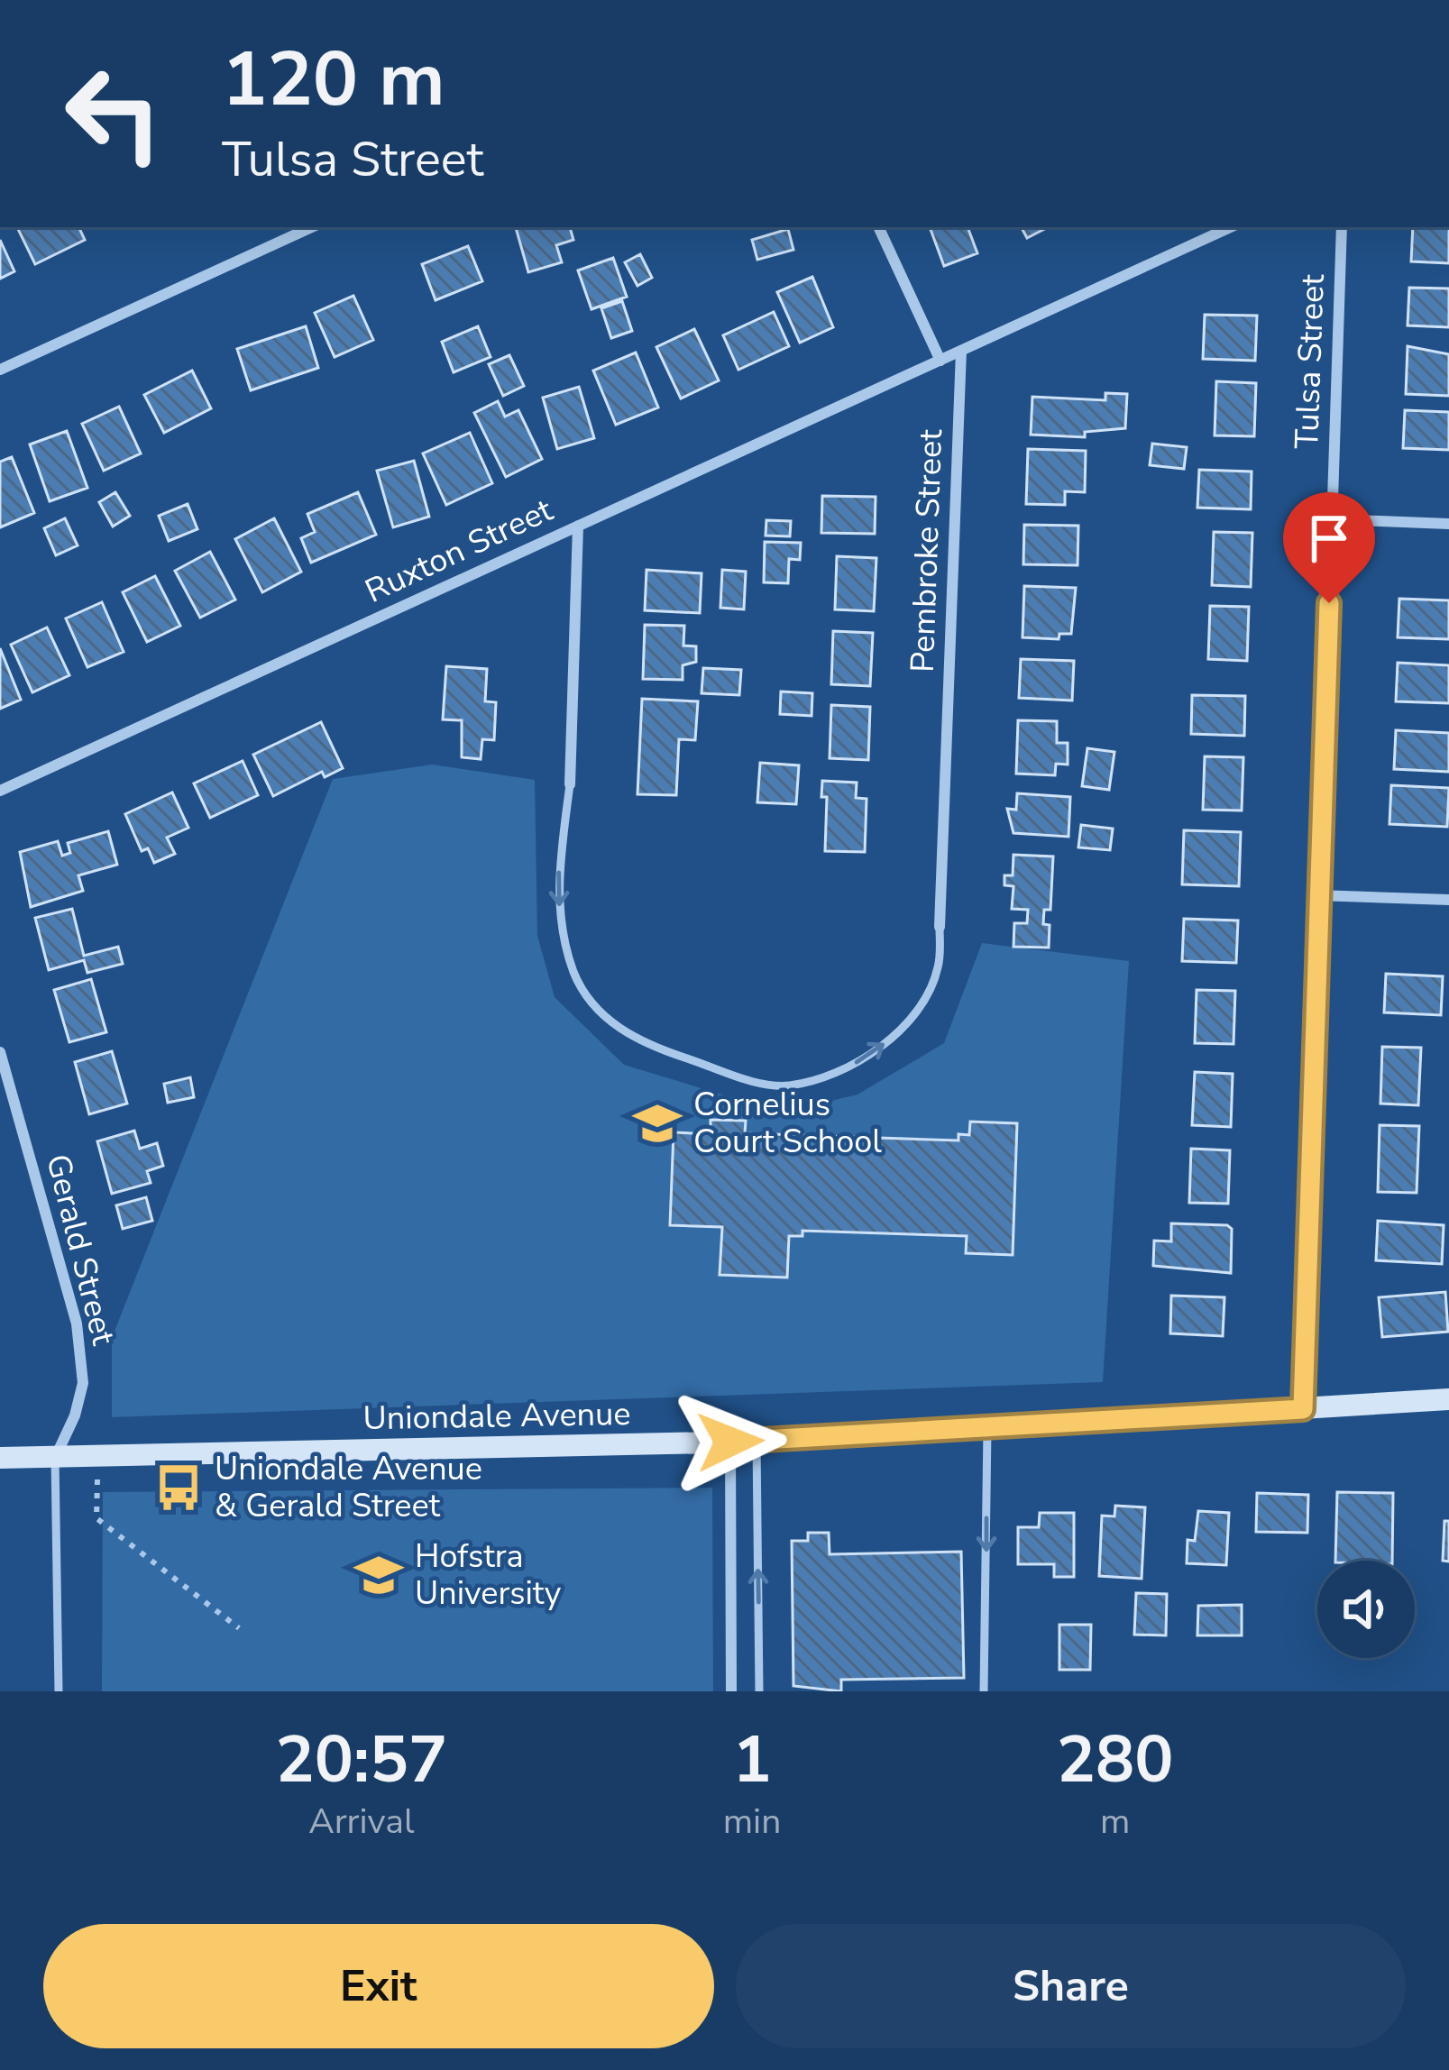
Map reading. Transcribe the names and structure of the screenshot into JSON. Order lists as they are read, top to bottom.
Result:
{
  "streets": {
    "main road": ["Uniondale Avenue"],
    "street": [
      "Tulsa Street",
      "Ruxton Street",
      "Pembroke Street",
      "Gerald Street"
    ]
  },
  "crossings": [
    ["Tulsa Street", "Uniondale Avenue"],
    ["Gerald Street", "Uniondale Avenue"]
  ],
  "places": {
    "school or university": ["Cornelius Court School", "Hofstra University"],
    "bus stop": ["Uniondale Avenue & Gerald Street"]
  },
  "page": {
    "turn": ["120 m", "Tulsa Street"],
    "eta": [
      "20:57",
      "Arrival",
      "1",
      "min",
      "280",
      "m"
    ],
    "buttons": ["Exit", "Share"]
  }
}
